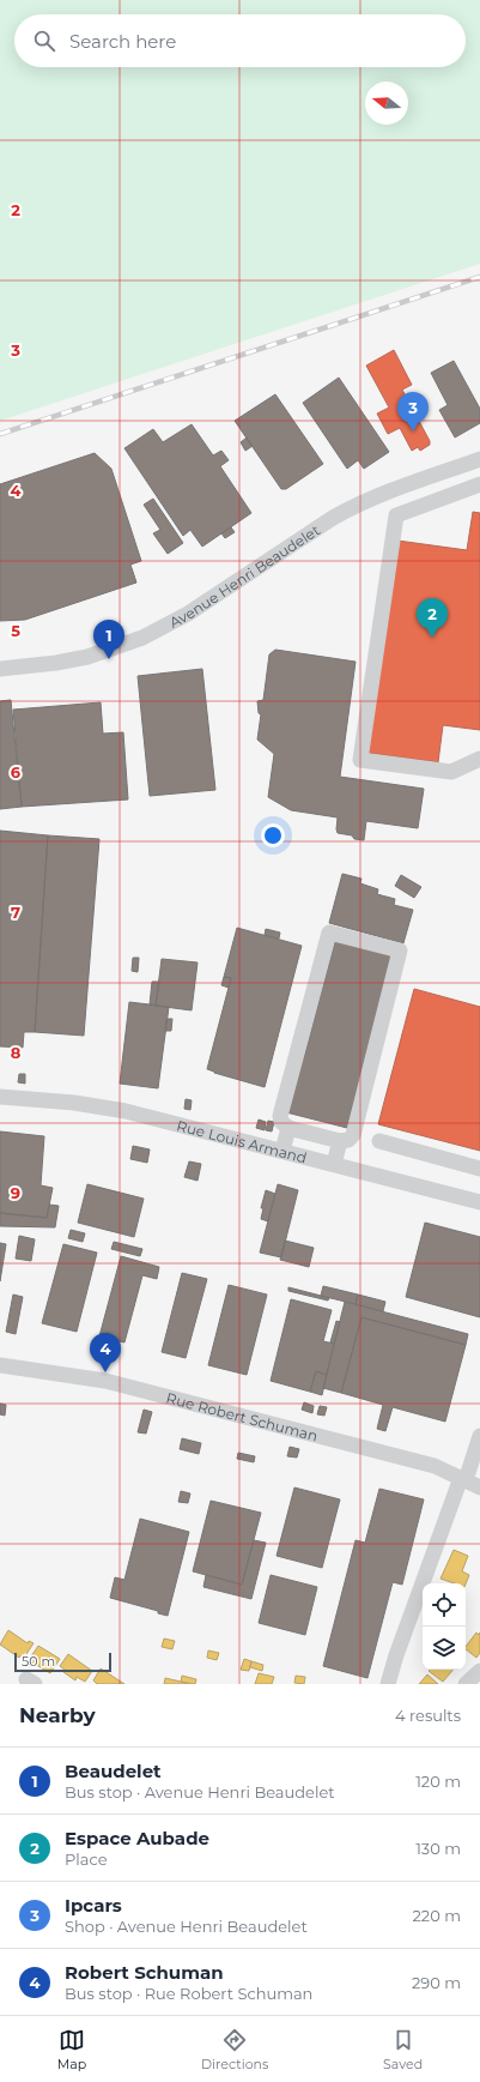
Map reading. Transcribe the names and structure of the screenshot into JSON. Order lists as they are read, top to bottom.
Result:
{
  "streets": {
    "street": ["Avenue Henri Beaudelet", "Rue Louis Armand", "Rue Robert Schuman"]
  },
  "scale_bar": "50 m",
  "north": "left",
  "page": {
    "search": "Search here",
    "pins": [
      "3",
      "2",
      "1",
      "4"
    ],
    "scale": "50 m",
    "heading": ["Nearby", "4 results"],
    "list": [
      {
        "mark": "1",
        "name": "Beaudelet",
        "note": "Bus stop · Avenue Henri Beaudelet",
        "value": "120 m"
      },
      {
        "mark": "2",
        "name": "Espace Aubade",
        "note": "Place",
        "value": "130 m"
      },
      {
        "mark": "3",
        "name": "Ipcars",
        "note": "Shop · Avenue Henri Beaudelet",
        "value": "220 m"
      },
      {
        "mark": "4",
        "name": "Robert Schuman",
        "note": "Bus stop · Rue Robert Schuman",
        "value": "290 m"
      }
    ],
    "nav": ["Map", "Directions", "Saved"]
  },
  "grid": {
    "rows": [
      "2",
      "3",
      "4",
      "5",
      "6",
      "7",
      "8",
      "9"
    ]
  }
}
